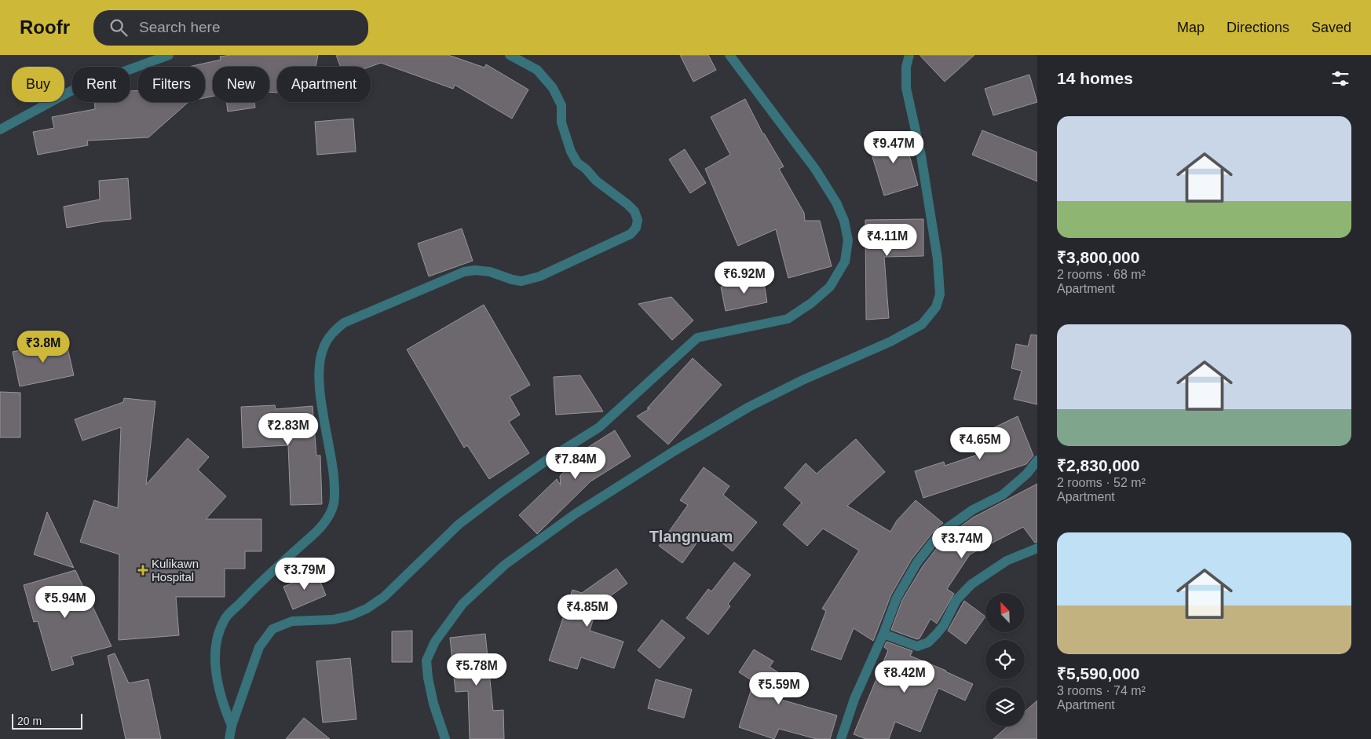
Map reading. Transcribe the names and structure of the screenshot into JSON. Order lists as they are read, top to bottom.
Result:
{
  "districts": ["Tlangnuam"],
  "places": {
    "health": ["Kulikawn Hospital"]
  },
  "scale_bar": "20 m",
  "north": "top left",
  "page": {
    "header": "Roofr",
    "search": "Search here",
    "nav": ["Map", "Directions", "Saved"],
    "heading": "14 homes",
    "chip": [
      "Buy",
      "Rent",
      "Filters",
      "New",
      "Apartment"
    ],
    "list": [
      {
        "name": "₹3,800,000",
        "note": "2 rooms · 68 m² · Apartment"
      },
      {
        "name": "₹2,830,000",
        "note": "2 rooms · 52 m² · Apartment"
      },
      {
        "name": "₹5,590,000",
        "note": "3 rooms · 74 m² · Apartment"
      }
    ],
    "price": [
      "₹9.47M",
      "₹4.11M",
      "₹6.92M",
      "₹3.8M",
      "₹2.83M",
      "₹4.65M",
      "₹7.84M",
      "₹3.74M",
      "₹3.79M",
      "₹5.94M",
      "₹4.85M",
      "₹5.78M",
      "₹8.42M",
      "₹5.59M"
    ],
    "scale": "20 m"
  }
}
